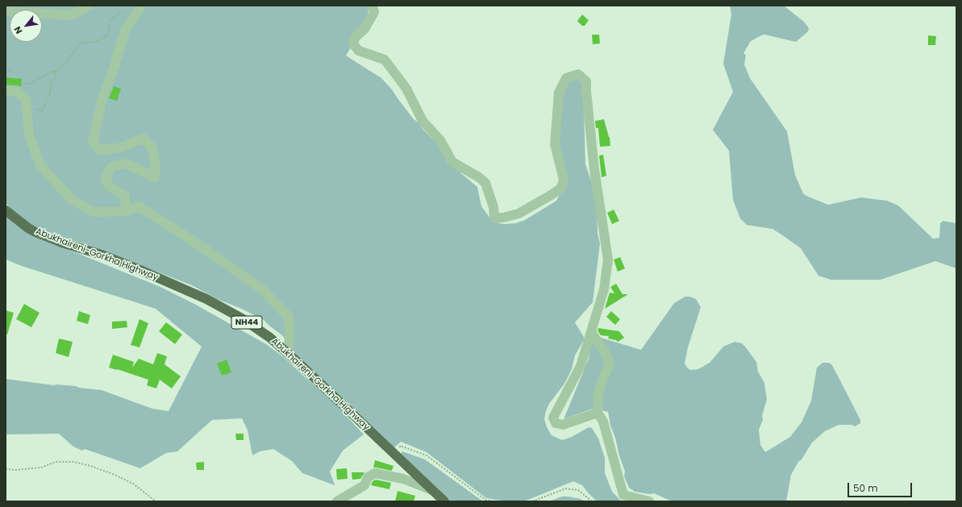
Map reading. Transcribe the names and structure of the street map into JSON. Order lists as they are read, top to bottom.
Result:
{
  "streets": {
    "main road": ["Abukhaireni-Gorkha Highway", "NH44"]
  },
  "scale_bar": "50 m",
  "north": "bottom left"
}
